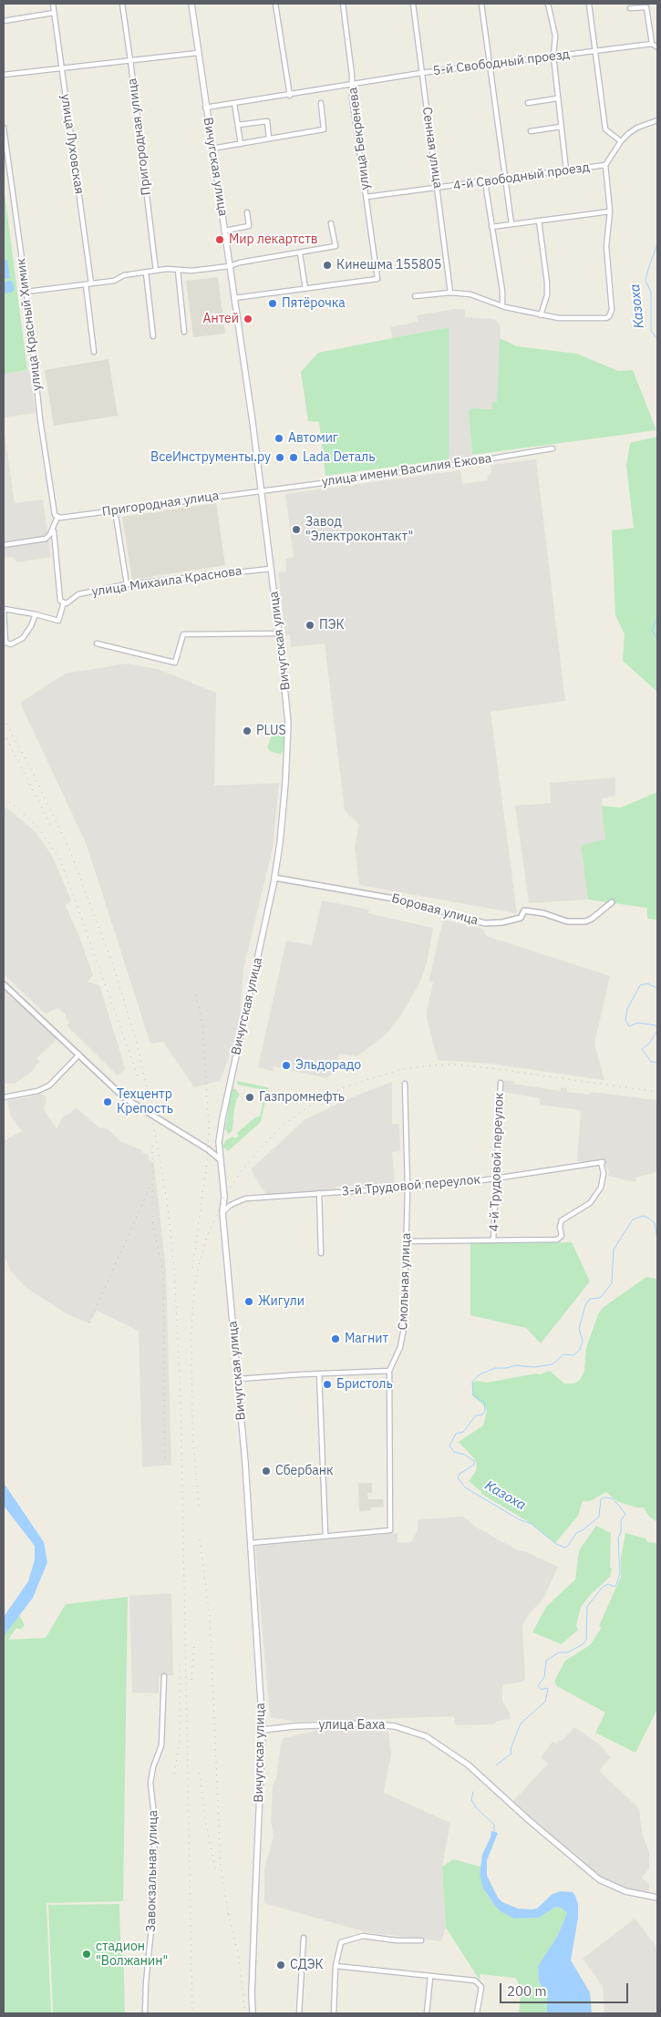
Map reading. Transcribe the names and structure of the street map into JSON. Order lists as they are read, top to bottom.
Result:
{
  "streets": {
    "main road": ["Вичугская улица", "улица Баха"],
    "street": [
      "5-й Свободный проезд",
      "Пригородная улица",
      "улица Бекренева",
      "улица Луховская",
      "Сенная улица",
      "4-й Свободный проезд",
      "улица Красный Химик",
      "улица имени Василия Ежова",
      "улица Михаила Краснова",
      "Боровая улица",
      "4-й Трудовой переулок",
      "3-й Трудовой переулок",
      "Смольная улица",
      "Завокзальная улица"
    ]
  },
  "crossings": [
    ["5-й Свободный проезд", "улица Бекренева"],
    ["5-й Свободный проезд", "Сенная улица"],
    ["5-й Свободный проезд", "Вичугская улица"],
    ["Пригородная улица", "Вичугская улица"],
    ["Пригородная улица", "улица Красный Химик"],
    ["Пригородная улица", "улица имени Василия Ежова"],
    ["улица Бекренева", "4-й Свободный проезд"],
    ["Сенная улица", "4-й Свободный проезд"],
    ["Вичугская улица", "улица имени Василия Ежова"],
    ["Вичугская улица", "улица Михаила Краснова"],
    ["Вичугская улица", "Боровая улица"],
    ["Вичугская улица", "3-й Трудовой переулок"],
    ["Вичугская улица", "улица Баха"],
    ["4-й Трудовой переулок", "3-й Трудовой переулок"],
    ["3-й Трудовой переулок", "Смольная улица"]
  ],
  "water": ["Казоха"],
  "places": [
    "Мир лекартств",
    "Кинешма 155805",
    "Пятёрочка",
    "Антей",
    "Автомиг",
    "ВсеИнструменты.ру",
    "Lada Dеталь",
    "Завод \"Электроконтакт\"",
    "ПЭК",
    "PLUS",
    "Эльдорадо",
    "Газпромнефть",
    "Техцентр Крепость",
    "Жигули",
    "Магнит",
    "Бристоль",
    "Сбербанк",
    "стадион \"Волжанин\"",
    "СДЭК"
  ],
  "scale_bar": "200 m"
}
